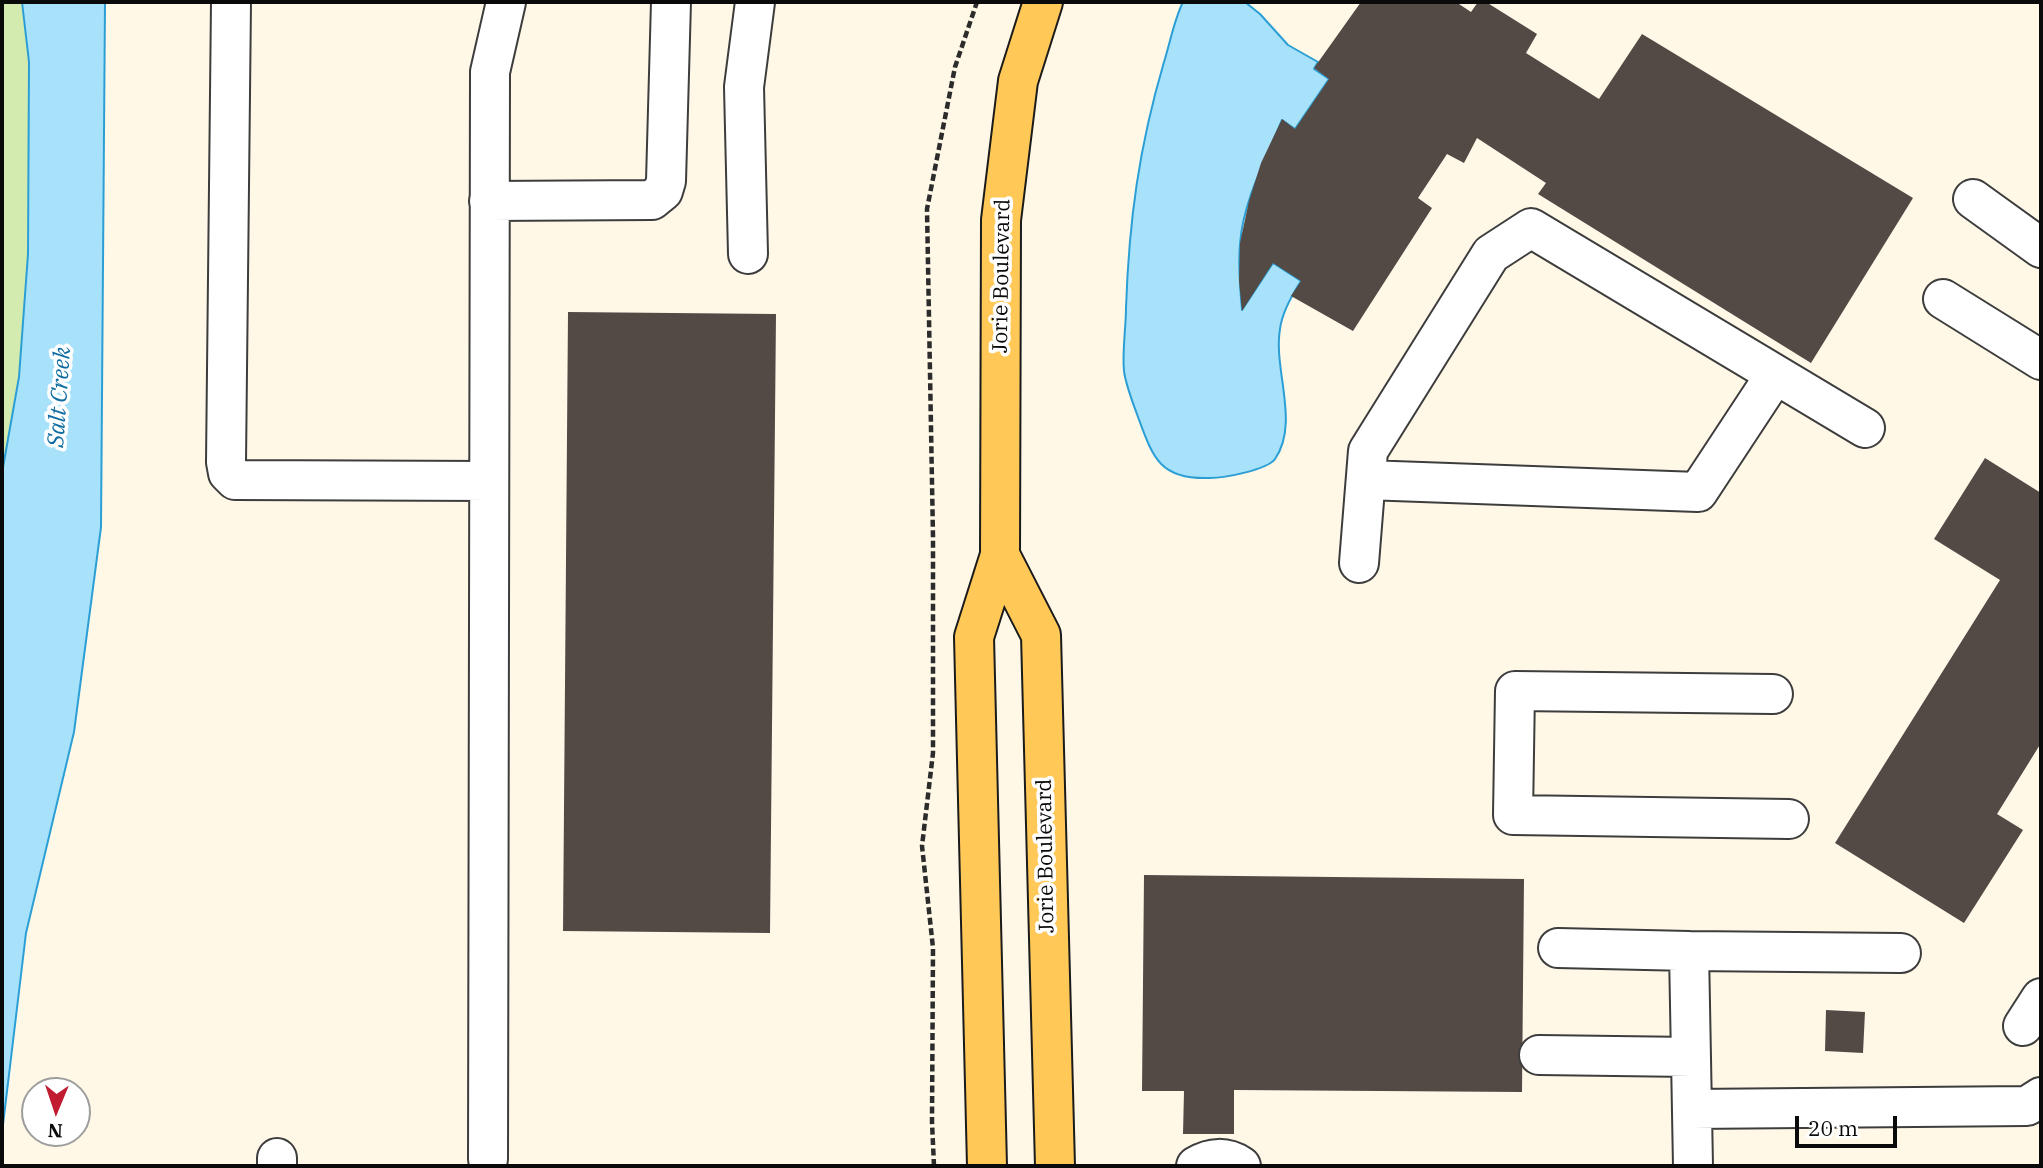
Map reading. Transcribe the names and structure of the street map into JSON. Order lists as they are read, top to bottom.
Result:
{
  "streets": {
    "main road": ["Jorie Boulevard"]
  },
  "water": ["Salt Creek"],
  "scale_bar": "20 m",
  "north": "bottom"
}
